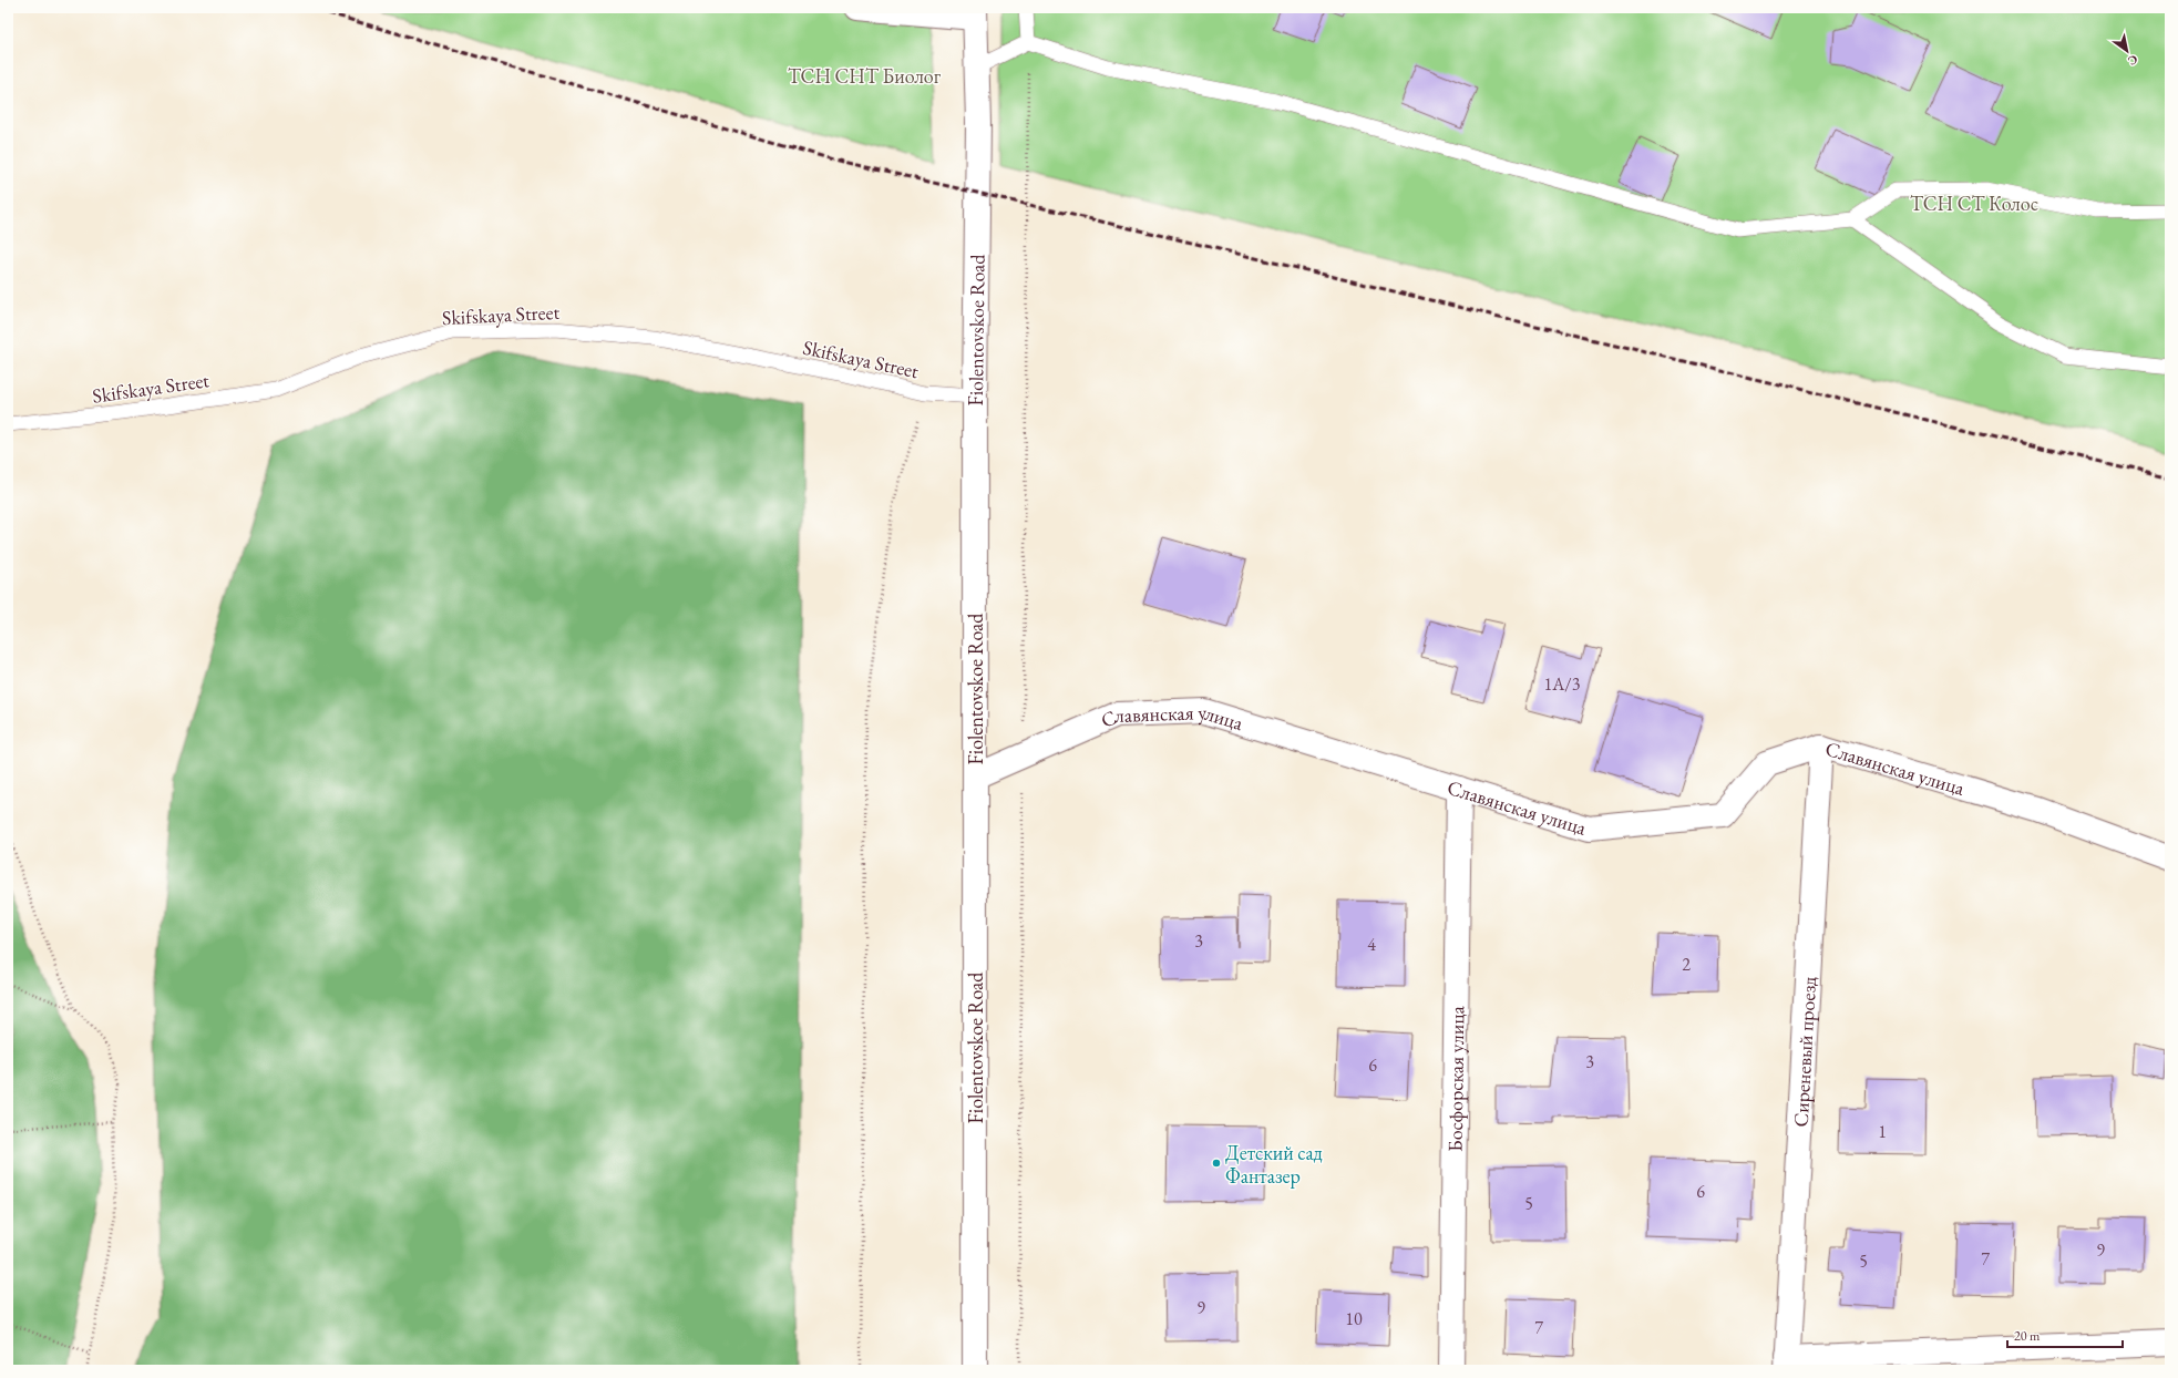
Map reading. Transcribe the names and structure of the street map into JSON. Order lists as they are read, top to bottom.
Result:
{
  "streets": {
    "street": [
      "Fiolentovskoe Road",
      "Славянская улица",
      "Сиреневый проезд",
      "Босфорская улица"
    ],
    "lane": ["Skifskaya Street"]
  },
  "crossings": [
    ["Skifskaya Street", "Fiolentovskoe Road"],
    ["Fiolentovskoe Road", "Славянская улица"],
    ["Славянская улица", "Сиреневый проезд"],
    ["Славянская улица", "Босфорская улица"]
  ],
  "parks": ["ТСН СНТ Биолог", "ТСН СТ Колос"],
  "places": ["Детский сад Фантазер"],
  "house_numbers": [
    "1А/3",
    "3",
    "4",
    "2",
    "3",
    "6",
    "1",
    "6",
    "5",
    "9",
    "7",
    "5",
    "9",
    "10",
    "7"
  ],
  "scale_bar": "20 m",
  "north": "bottom right"
}
